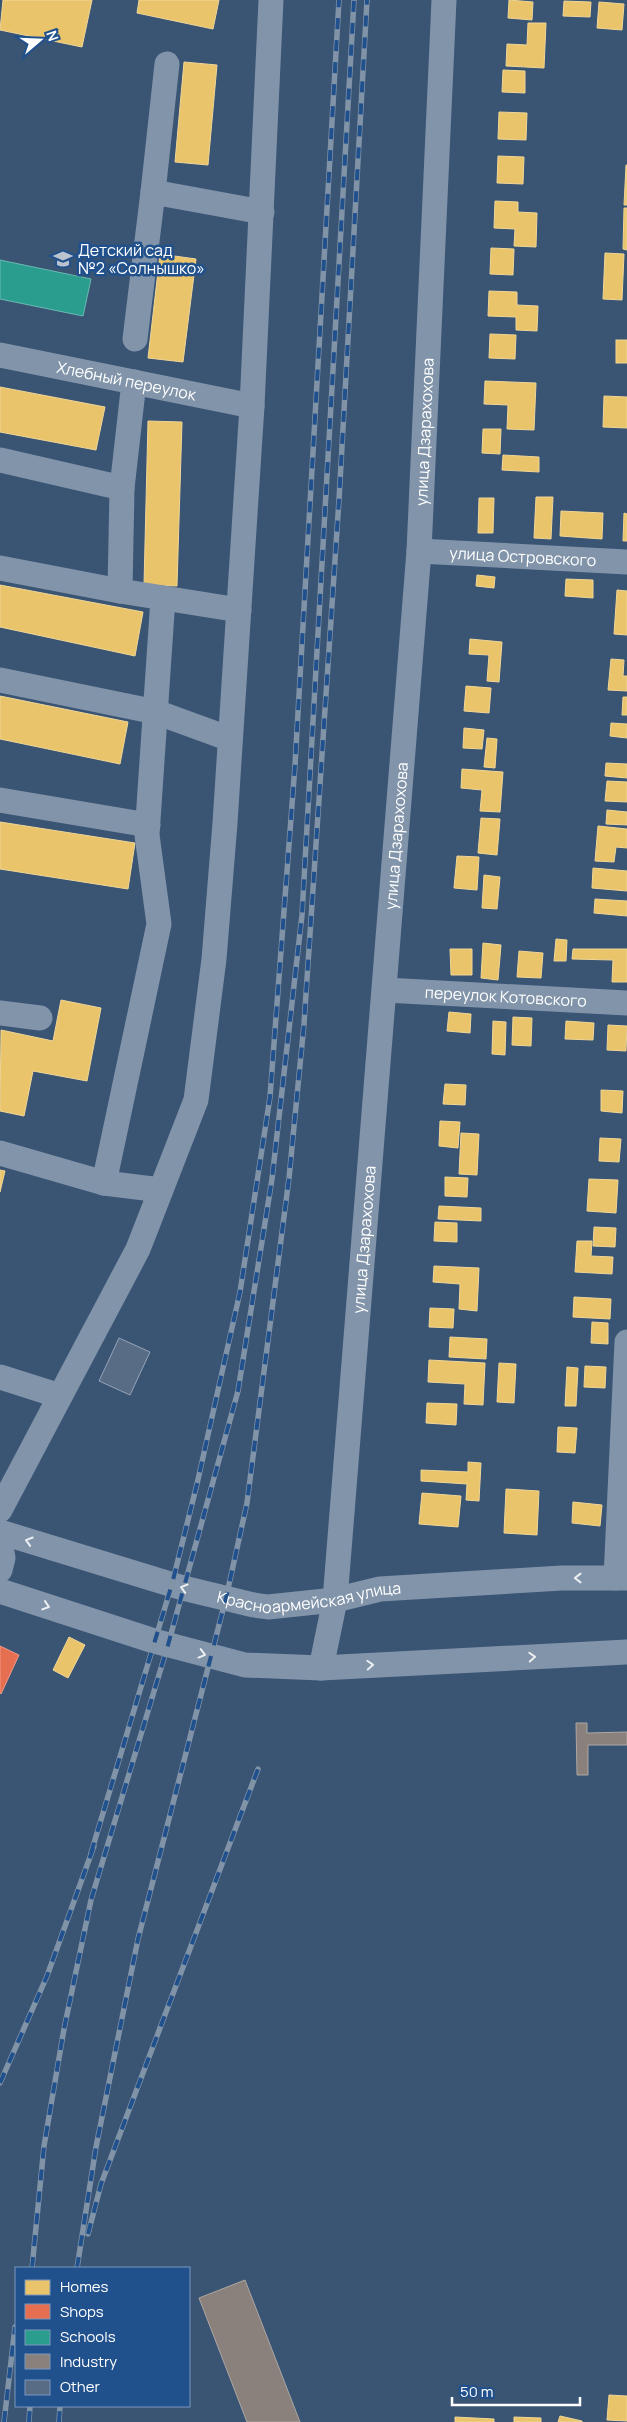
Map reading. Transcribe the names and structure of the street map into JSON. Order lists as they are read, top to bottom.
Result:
{
  "streets": {
    "street": [
      "Хлебный переулок",
      "улица Дзарахохова",
      "улица Островского",
      "переулок Котовского",
      "Красноармейская улица"
    ]
  },
  "crossings": [
    ["улица Дзарахохова", "улица Островского"],
    ["улица Дзарахохова", "переулок Котовского"],
    ["улица Дзарахохова", "Красноармейская улица"]
  ],
  "places": {
    "school or university": ["Детский сад №2 «Солнышко»"]
  },
  "legend": [
    "Homes",
    "Shops",
    "Schools",
    "Industry",
    "Other"
  ],
  "scale_bar": "50 m",
  "north": "right"
}
